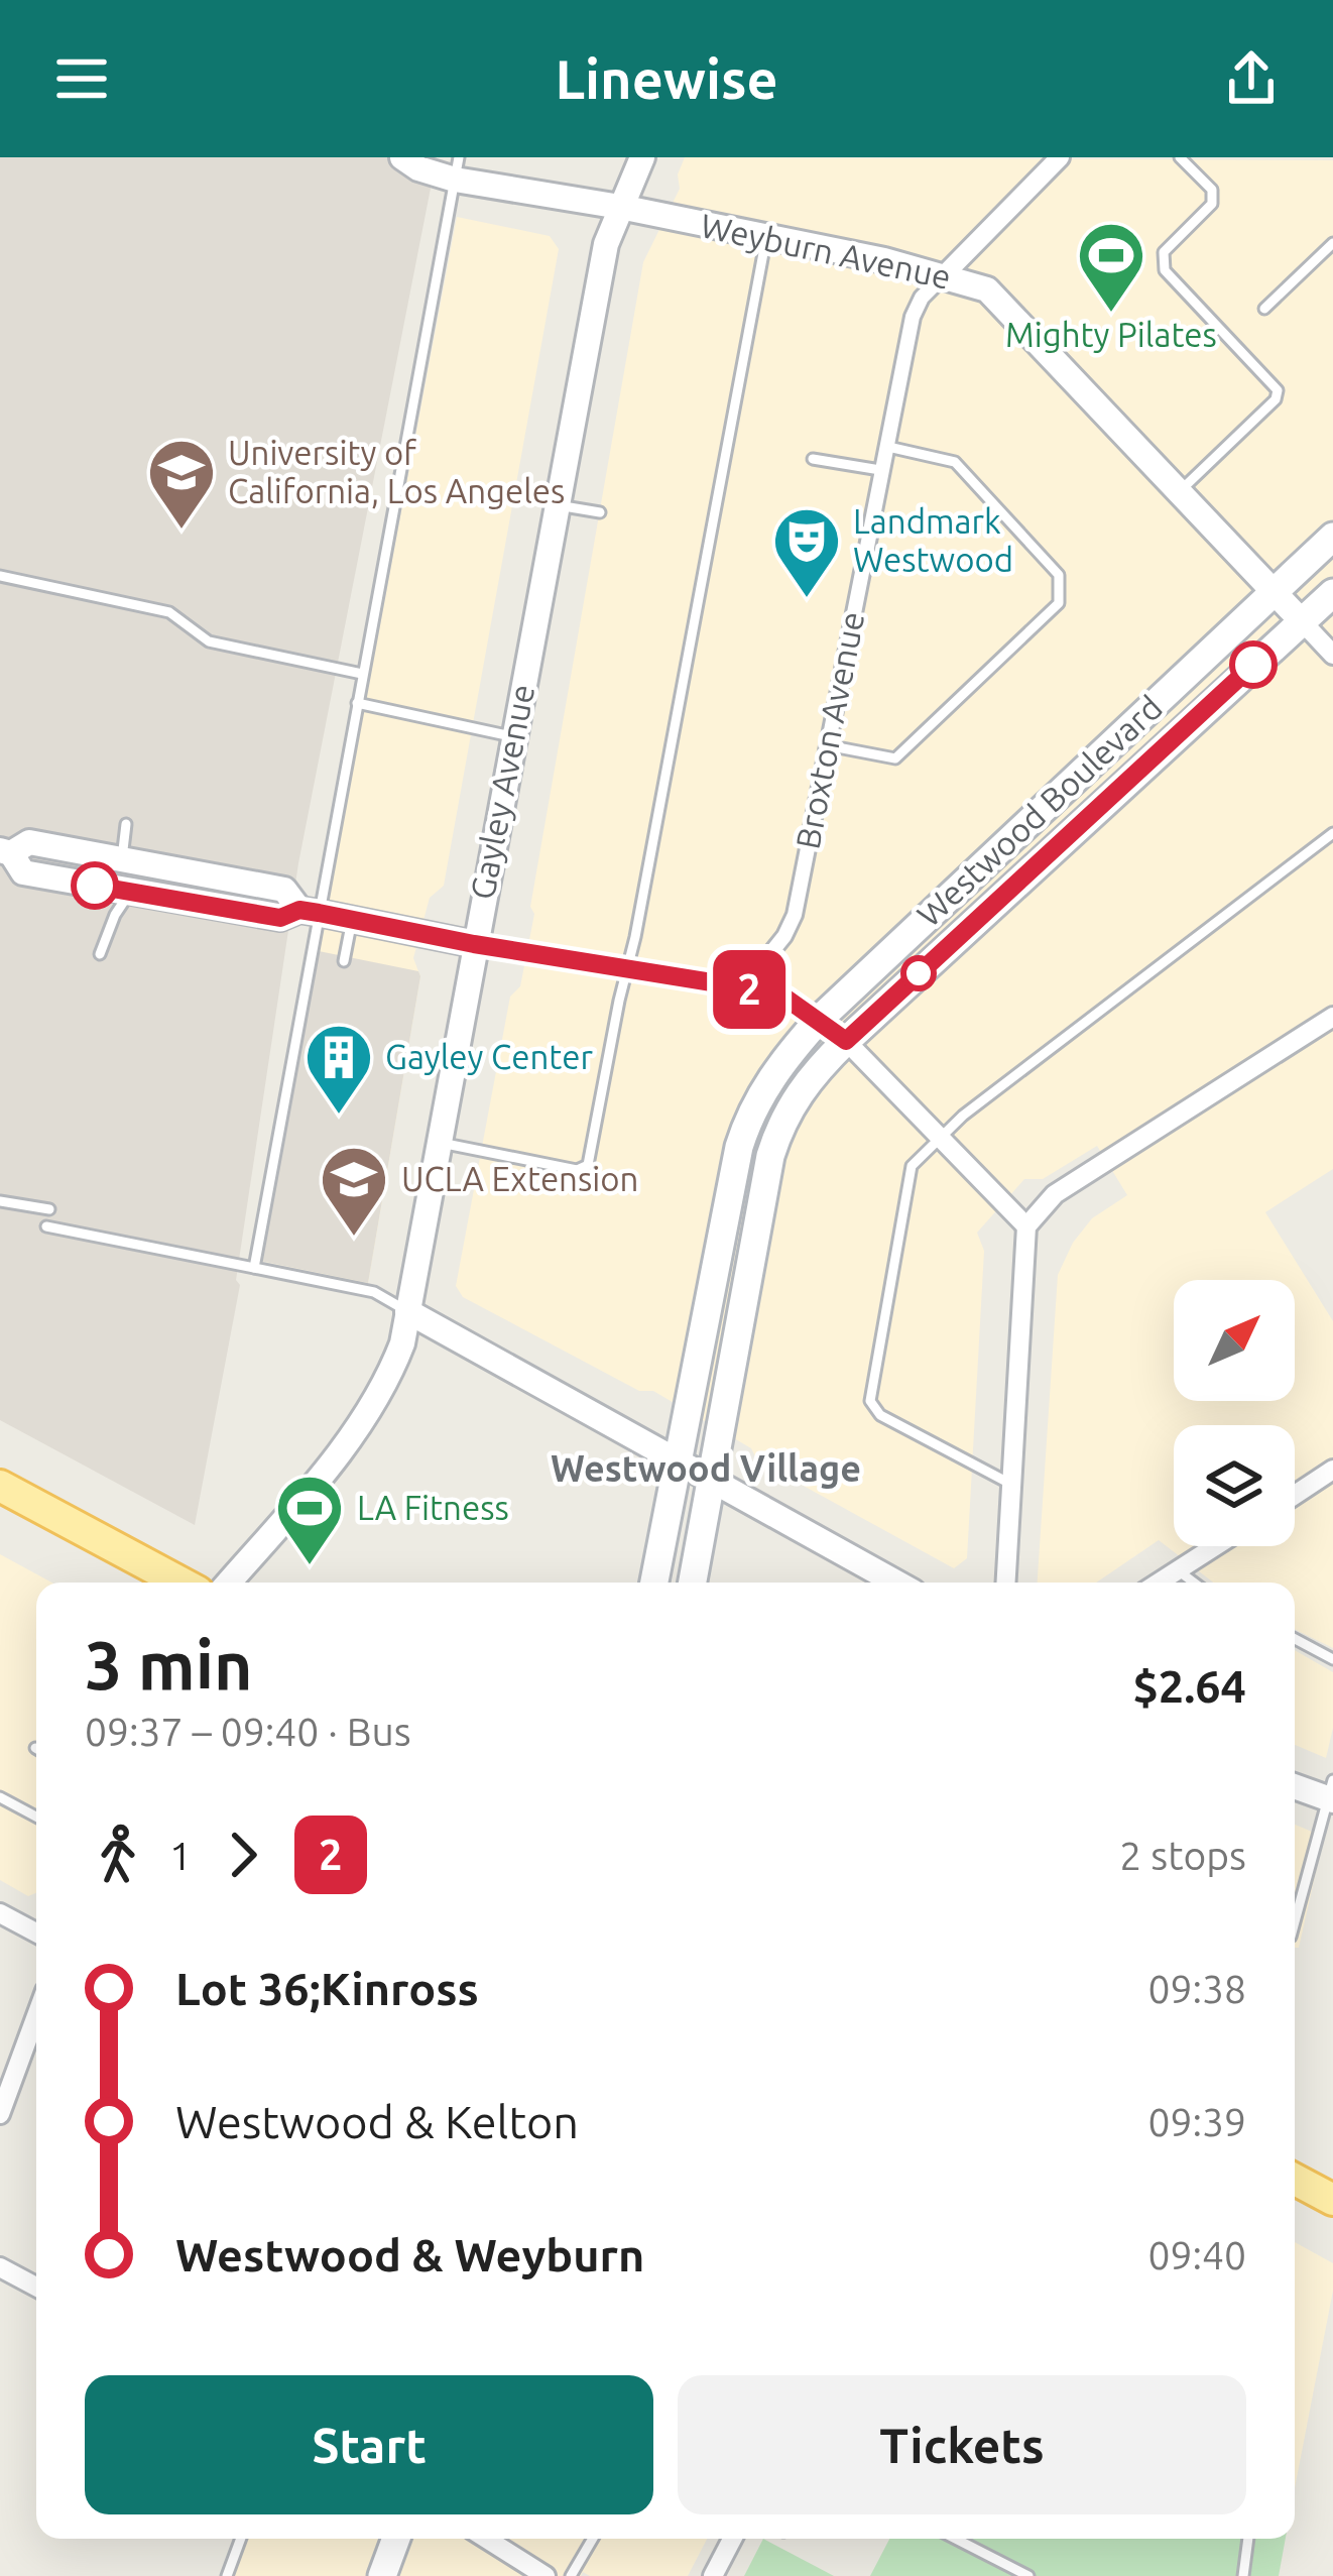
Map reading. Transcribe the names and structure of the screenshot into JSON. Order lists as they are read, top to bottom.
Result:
{
  "streets": {
    "main road": ["Westwood Boulevard"],
    "street": ["Weyburn Avenue", "Broxton Avenue", "Gayley Avenue"]
  },
  "crossings": [
    ["Weyburn Avenue", "Broxton Avenue"],
    ["Weyburn Avenue", "Gayley Avenue"],
    ["Weyburn Avenue", "Westwood Boulevard"]
  ],
  "districts": ["Westwood Village"],
  "places": {
    "sports": ["Mighty Pilates", "LA Fitness"],
    "school or university": ["University of California, Los Angeles", "UCLA Extension"],
    "theatre": ["Landmark Westwood"],
    "building": ["Gayley Center"]
  },
  "lines": ["bus line 2"],
  "north": "top right",
  "page": {
    "header": "Linewise",
    "on_map": "2",
    "heading": ["3 min", "09:37 – 09:40 · Bus", "$2.64"],
    "legs": ["1", "2", "2 stops"],
    "list": [
      {
        "name": "Lot 36;Kinross",
        "value": "09:38"
      },
      {
        "name": "Westwood & Kelton",
        "value": "09:39"
      },
      {
        "name": "Westwood & Weyburn",
        "value": "09:40"
      }
    ],
    "buttons": ["Start", "Tickets"]
  }
}
